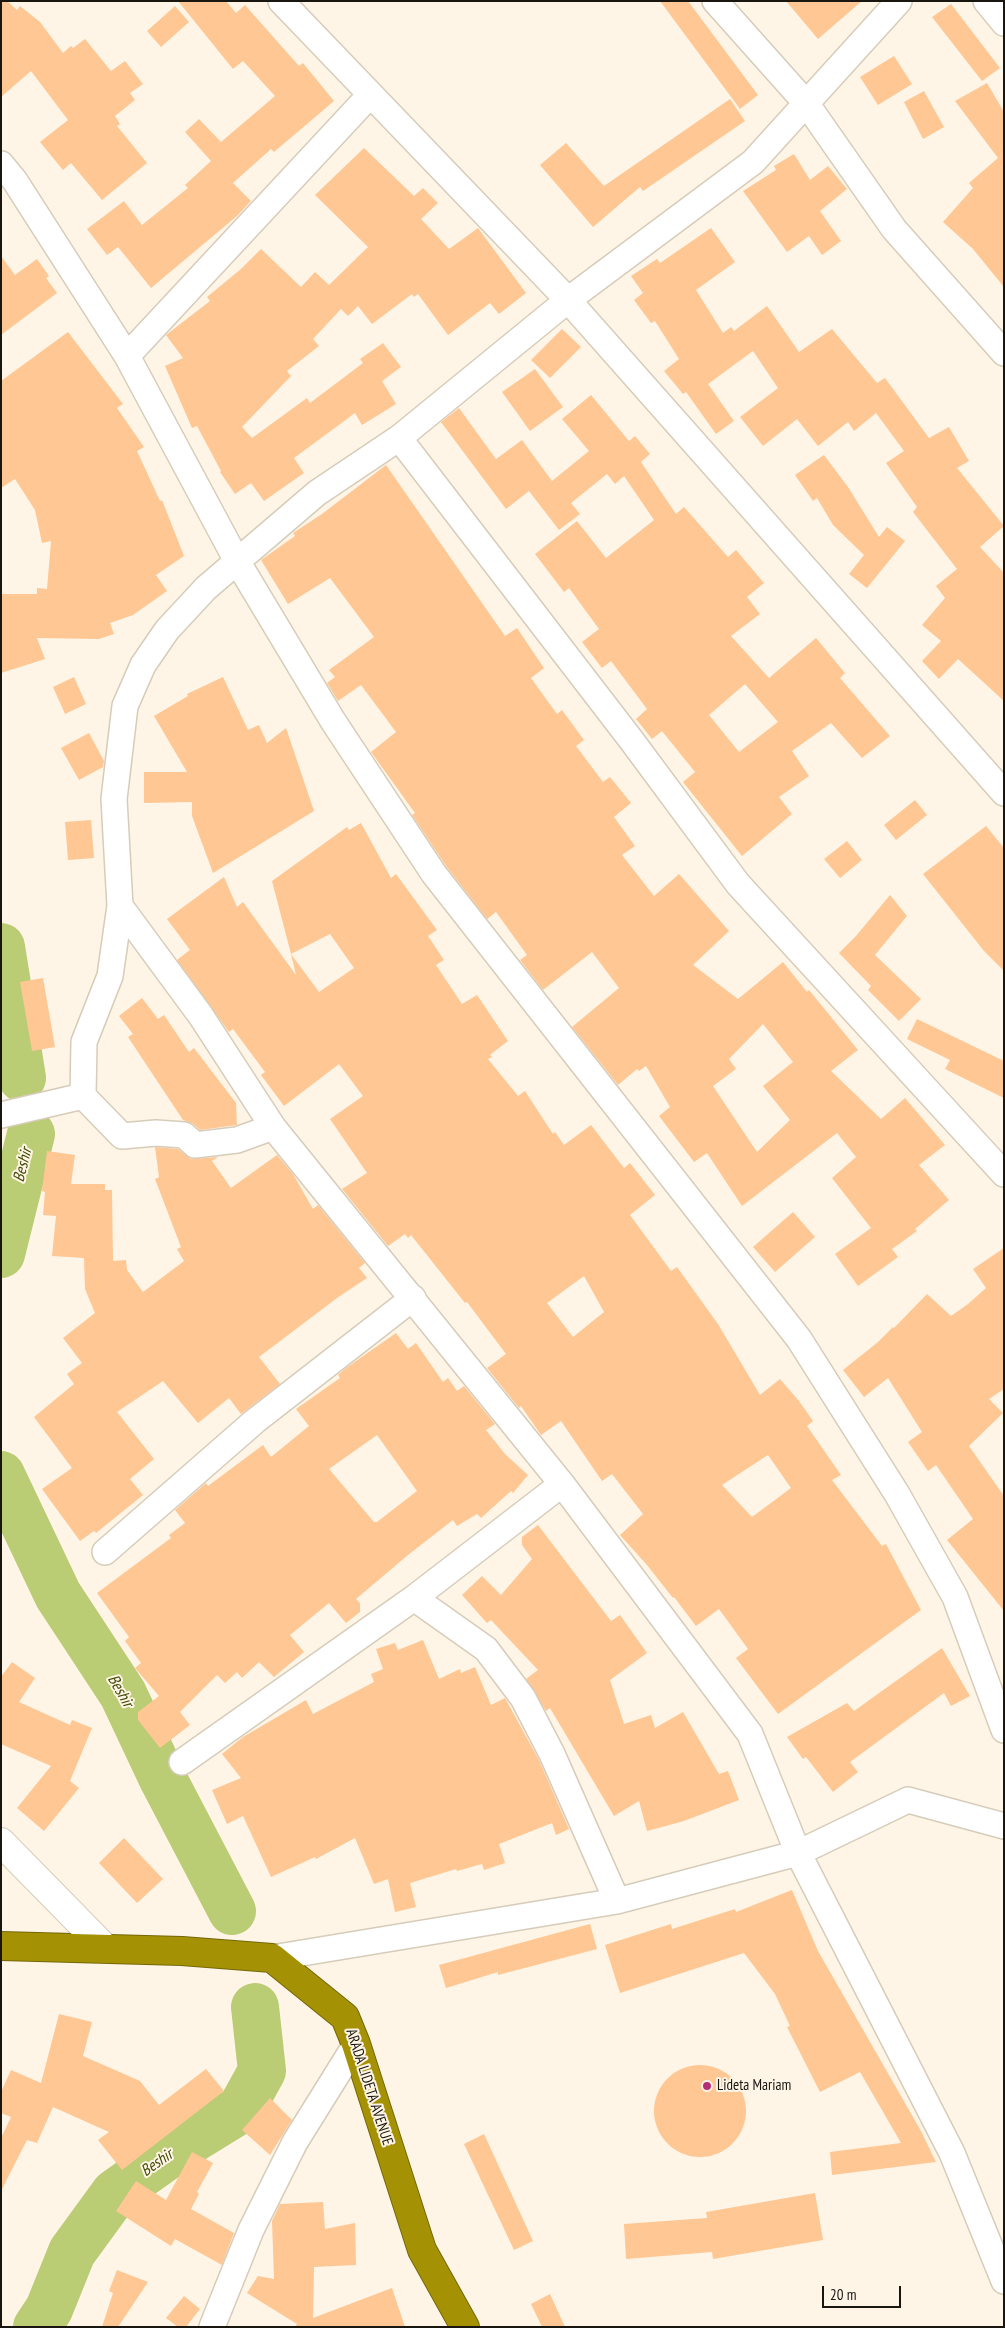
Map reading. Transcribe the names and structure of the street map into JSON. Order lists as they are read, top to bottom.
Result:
{
  "streets": {
    "highway": ["ARADA LIDETA AVENUE"]
  },
  "water": ["Beshir"],
  "places": ["Lideta Mariam"],
  "scale_bar": "20 m"
}
